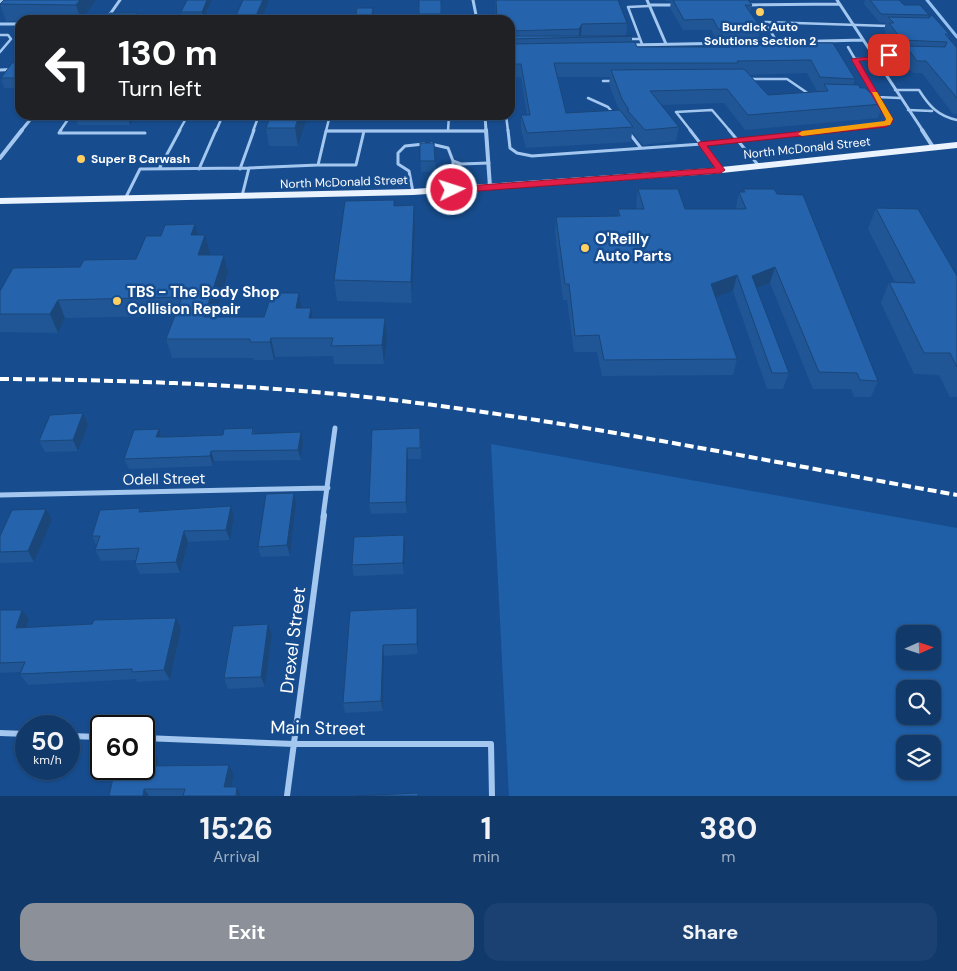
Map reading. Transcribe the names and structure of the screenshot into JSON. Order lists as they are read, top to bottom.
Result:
{
  "streets": {
    "main road": ["North McDonald Street"],
    "street": ["Odell Street", "Drexel Street", "Main Street"]
  },
  "crossings": [
    ["Odell Street", "Drexel Street"],
    ["Drexel Street", "Main Street"]
  ],
  "places": [
    "Burdick Auto Solutions Section 2",
    "Super B Carwash",
    "O'Reilly Auto Parts",
    "TBS - The Body Shop Collision Repair"
  ],
  "north": "right",
  "page": {
    "turn": ["130 m", "Turn left"],
    "speed": "50 km/h",
    "limit": "60",
    "eta": [
      "15:26",
      "Arrival",
      "1",
      "min",
      "380",
      "m"
    ],
    "buttons": ["Exit", "Share"]
  }
}
